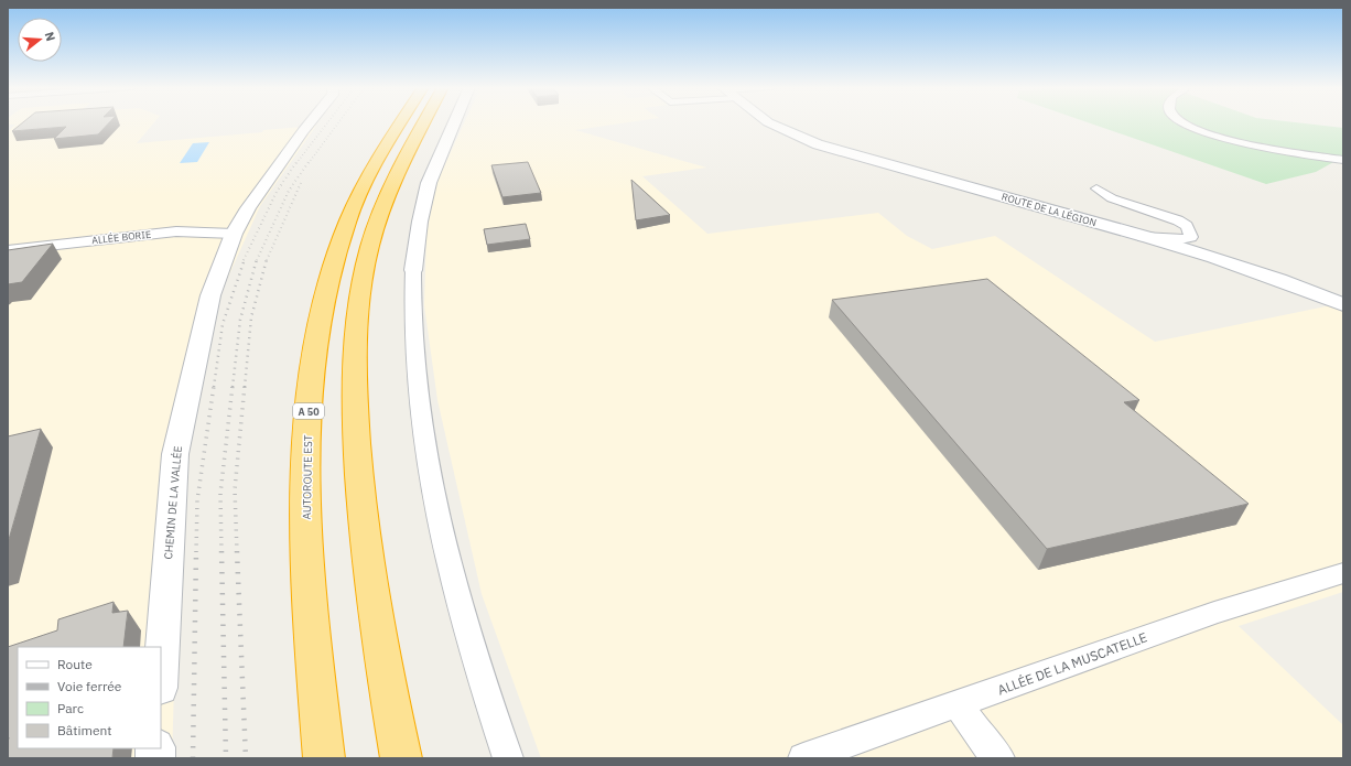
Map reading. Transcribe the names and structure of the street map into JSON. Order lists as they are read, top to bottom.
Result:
{
  "streets": {
    "highway": ["A 50", "AUTOROUTE EST"],
    "main road": ["ROUTE DE LA LÉGION"],
    "street": ["ALLÉE BORIE", "CHEMIN DE LA VALLÉE", "ALLÉE DE LA MUSCATELLE"]
  },
  "crossings": [
    ["ALLÉE BORIE", "CHEMIN DE LA VALLÉE"]
  ],
  "legend": [
    "Route",
    "Voie ferrée",
    "Parc",
    "Bâtiment"
  ],
  "north": "right"
}
